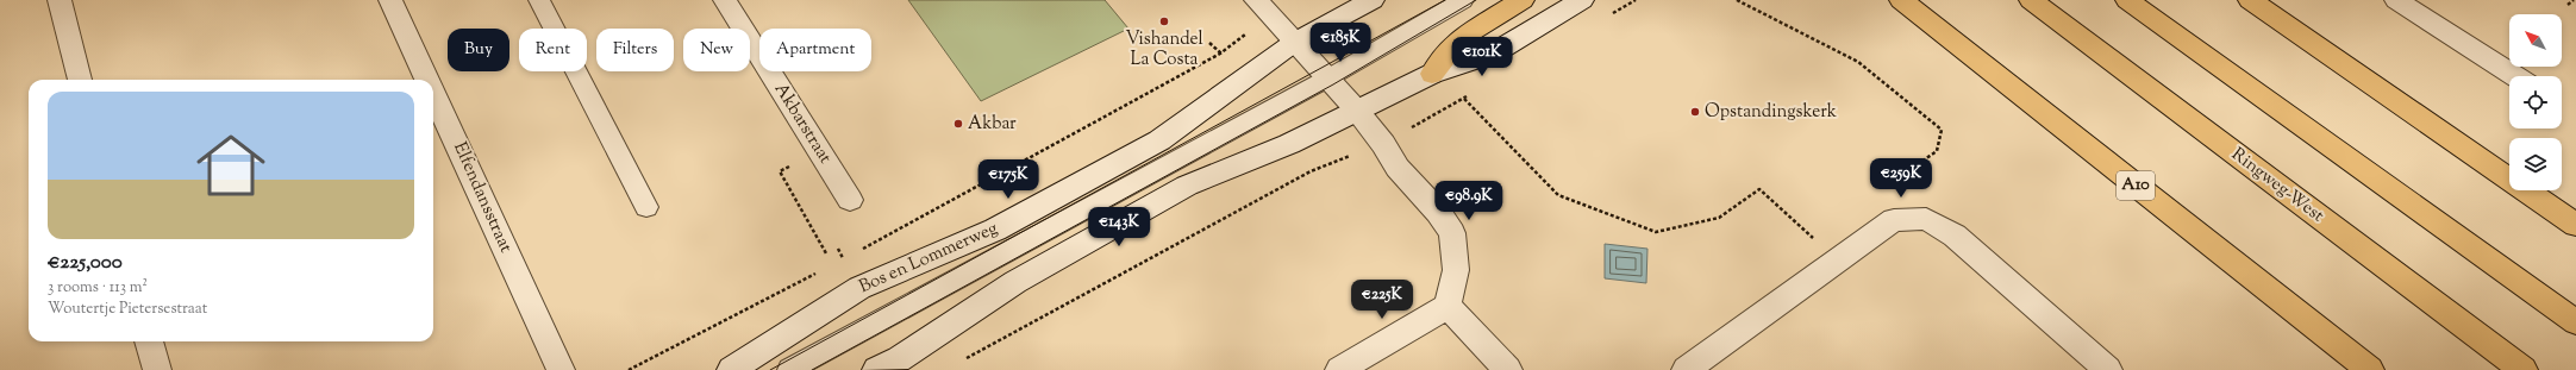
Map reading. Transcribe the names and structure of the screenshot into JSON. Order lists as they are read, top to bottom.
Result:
{
  "streets": {
    "highway": ["A10", "Ringweg-West"],
    "street": ["Akbarstraat", "Elfendansstraat", "Bos en Lommerweg"]
  },
  "places": ["Vishandel La Costa", "Opstandingskerk", "Akbar"],
  "north": "top left",
  "page": {
    "price": [
      "€185K",
      "€101K",
      "€259K",
      "€175K",
      "€98.9K",
      "€143K",
      "€225K"
    ],
    "chip": [
      "Buy",
      "Rent",
      "Filters",
      "New",
      "Apartment"
    ],
    "list": [
      {
        "name": "€225,000",
        "note": "3 rooms · 113 m² · Woutertje Pietersestraat"
      }
    ]
  }
}
